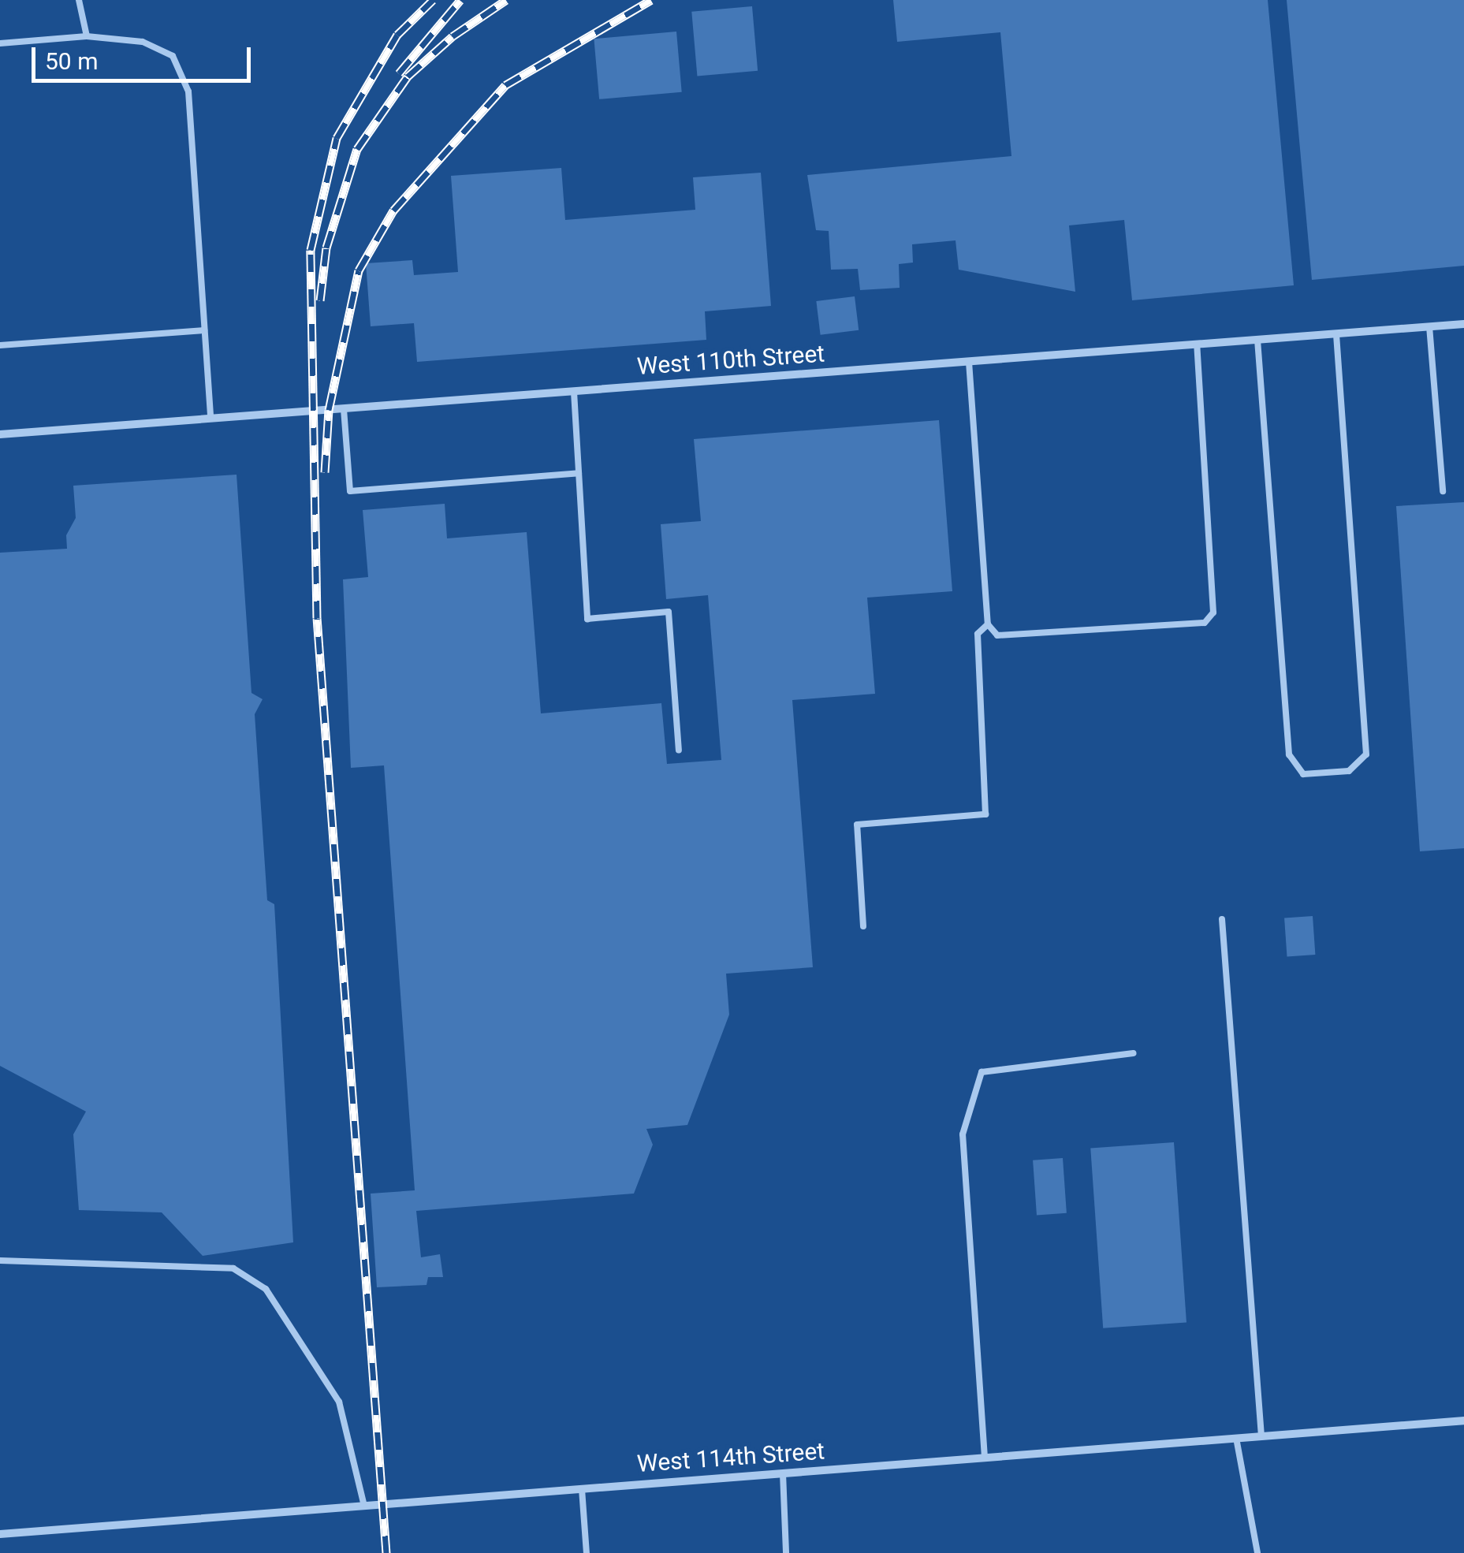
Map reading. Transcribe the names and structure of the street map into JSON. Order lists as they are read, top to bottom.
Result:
{
  "streets": {
    "street": ["West 110th Street", "West 114th Street"]
  },
  "scale_bar": "50 m"
}
